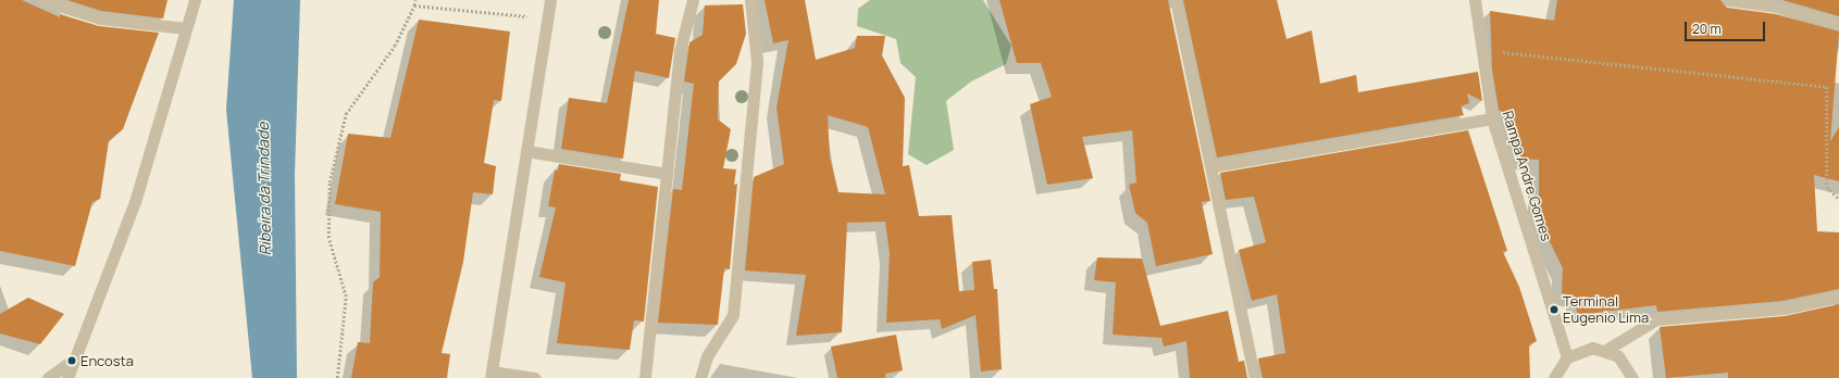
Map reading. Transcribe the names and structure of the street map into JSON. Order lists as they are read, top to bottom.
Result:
{
  "streets": {
    "street": ["Rampa Andre Gomes"]
  },
  "water": ["Ribeira da Trindade"],
  "places": ["Terminal Eugenio Lima", "Encosta"],
  "scale_bar": "20 m"
}
